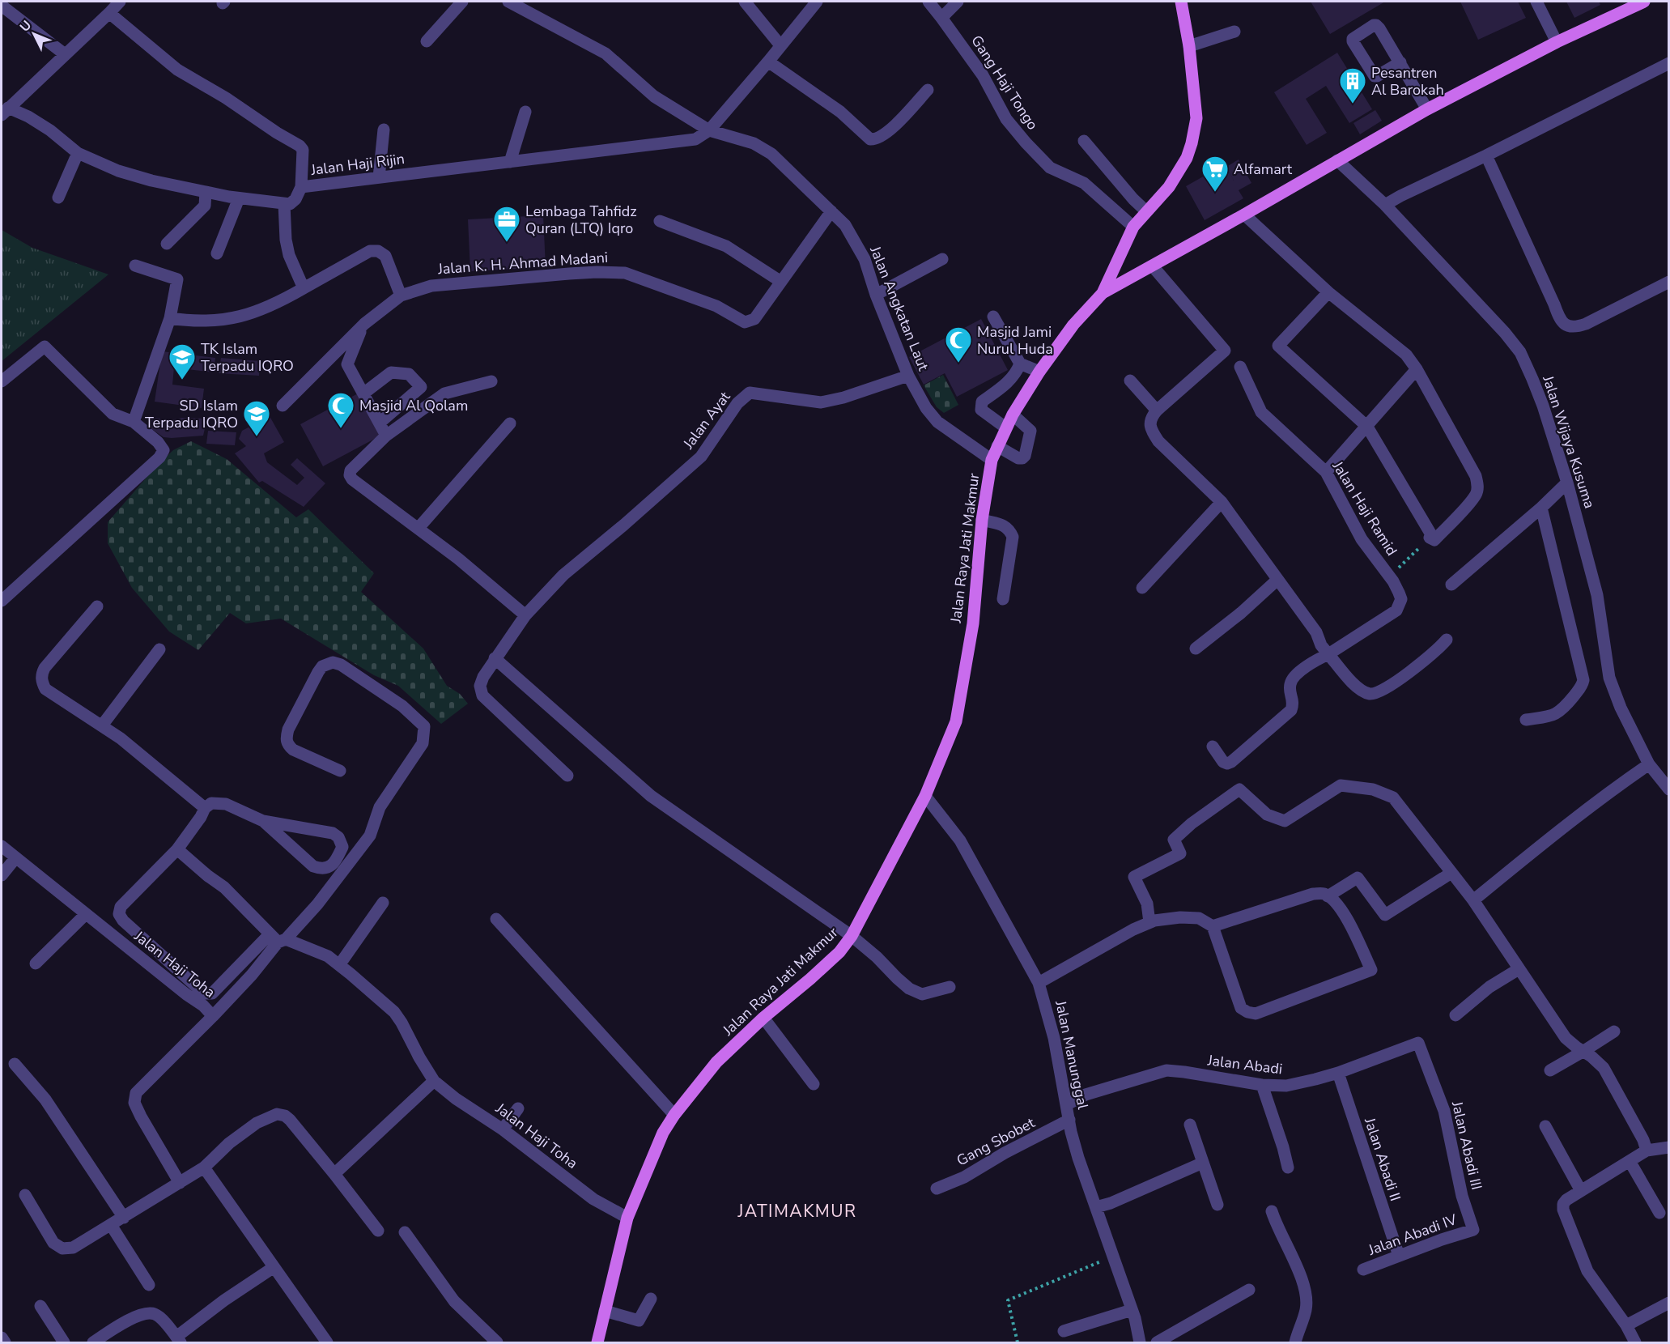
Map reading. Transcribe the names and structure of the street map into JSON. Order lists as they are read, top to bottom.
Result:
{
  "streets": {
    "main road": ["Jalan Raya Jati Makmur"],
    "street": [
      "Gang Haji Tongo",
      "Jalan Haji Rijin",
      "Jalan K. H. Ahmad Madani",
      "Jalan Angkatan Laut",
      "Jalan Ayat",
      "Jalan Wijaya Kusuma",
      "Jalan Haji Ramid",
      "Jalan Haji Toha",
      "Jalan Manunggal",
      "Jalan Abadi",
      "Gang Sbobet",
      "Jalan Abadi III",
      "Jalan Abadi II",
      "Jalan Abadi IV"
    ]
  },
  "crossings": [
    ["Jalan Haji Rijin", "Jalan Angkatan Laut"],
    ["Jalan K. H. Ahmad Madani", "Jalan Angkatan Laut"],
    ["Jalan Angkatan Laut", "Jalan Ayat"],
    ["Jalan Angkatan Laut", "Jalan Raya Jati Makmur"],
    ["Jalan Wijaya Kusuma", "Jalan Raya Jati Makmur"],
    ["Jalan Raya Jati Makmur", "Jalan Haji Toha"],
    ["Jalan Raya Jati Makmur", "Jalan Manunggal"],
    ["Jalan Manunggal", "Jalan Abadi"],
    ["Jalan Manunggal", "Gang Sbobet"],
    ["Jalan Abadi", "Jalan Abadi III"],
    ["Jalan Abadi", "Jalan Abadi II"],
    ["Jalan Abadi III", "Jalan Abadi IV"],
    ["Jalan Abadi II", "Jalan Abadi IV"]
  ],
  "districts": ["JATIMAKMUR"],
  "places": {
    "building": ["Pesantren Al Barokah"],
    "supermarket": ["Alfamart"],
    "office": ["Lembaga Tahfidz Quran (LTQ) Iqro"],
    "mosque": ["Masjid Jami Nurul Huda", "Masjid Al Qolam"],
    "school or university": ["TK Islam Terpadu IQRO", "SD Islam Terpadu IQRO"]
  },
  "north": "top left"
}
